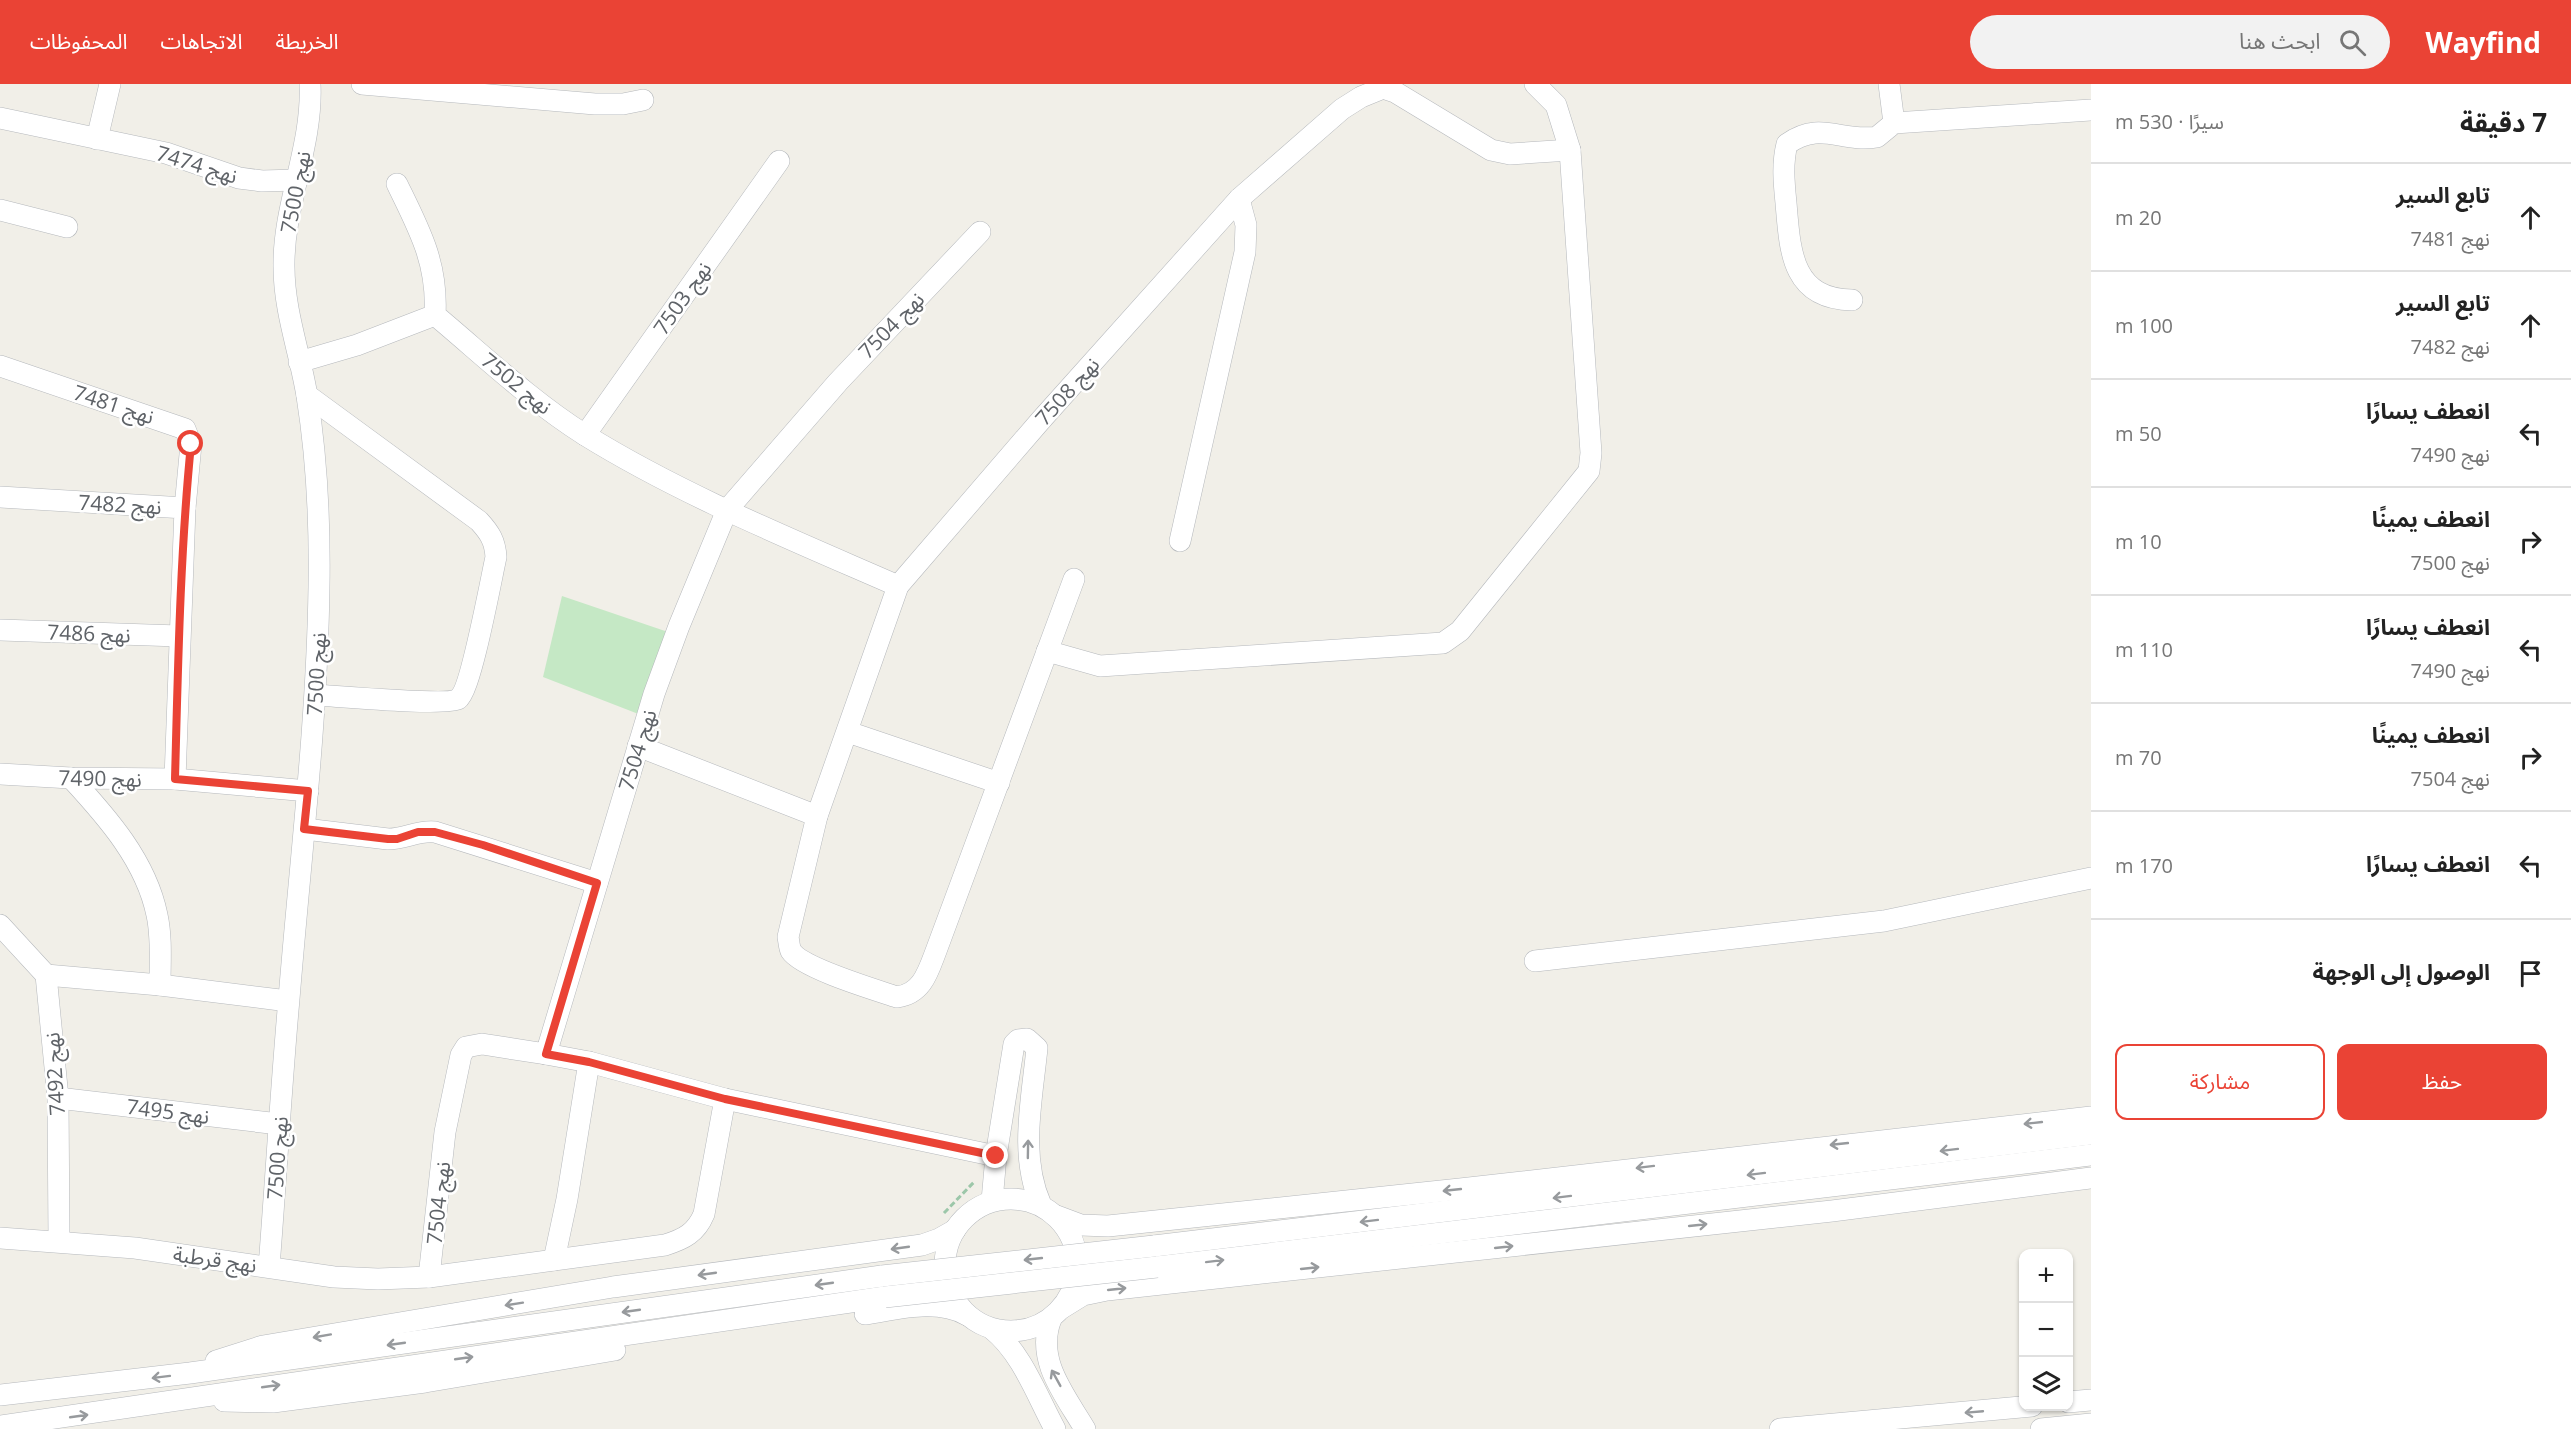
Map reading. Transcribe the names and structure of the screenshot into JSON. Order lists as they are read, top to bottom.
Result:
{
  "streets": {
    "street": [
      "نهج 7474",
      "نهج 7500",
      "نهج 7503",
      "نهج 7504",
      "نهج 7502",
      "نهج 7508",
      "نهج 7481",
      "نهج 7482",
      "نهج 7486",
      "نهج 7490",
      "نهج 7492",
      "نهج 7495",
      "نهج قرطبة"
    ]
  },
  "crossings": [
    ["نهج 7474", "نهج 7500"],
    ["نهج 7500", "نهج 7490"],
    ["نهج 7500", "نهج 7495"],
    ["نهج 7500", "نهج قرطبة"],
    ["نهج 7503", "نهج 7502"],
    ["نهج 7504", "نهج 7502"],
    ["نهج 7504", "نهج قرطبة"],
    ["نهج 7502", "نهج 7508"],
    ["نهج 7481", "نهج 7482"],
    ["نهج 7482", "نهج 7486"],
    ["نهج 7482", "نهج 7490"],
    ["نهج 7492", "نهج 7495"],
    ["نهج 7492", "نهج قرطبة"]
  ],
  "page": {
    "header": "Wayfind",
    "search": "ابحث هنا",
    "nav": ["الخريطة", "الاتجاهات", "المحفوظات"],
    "heading": ["7 دقيقة", "سيرًا · 530 m"],
    "list": [
      ["تابع السير", "نهج 7481", "20 m"],
      ["تابع السير", "نهج 7482", "100 m"],
      ["انعطف يسارًا", "نهج 7490", "50 m"],
      ["انعطف يمينًا", "نهج 7500", "10 m"],
      ["انعطف يسارًا", "نهج 7490", "110 m"],
      ["انعطف يمينًا", "نهج 7504", "70 m"],
      ["انعطف يسارًا", "170 m"],
      "الوصول إلى الوجهة"
    ],
    "buttons": ["حفظ", "مشاركة"],
    "map_buttons": ["+", "−"]
  }
}
